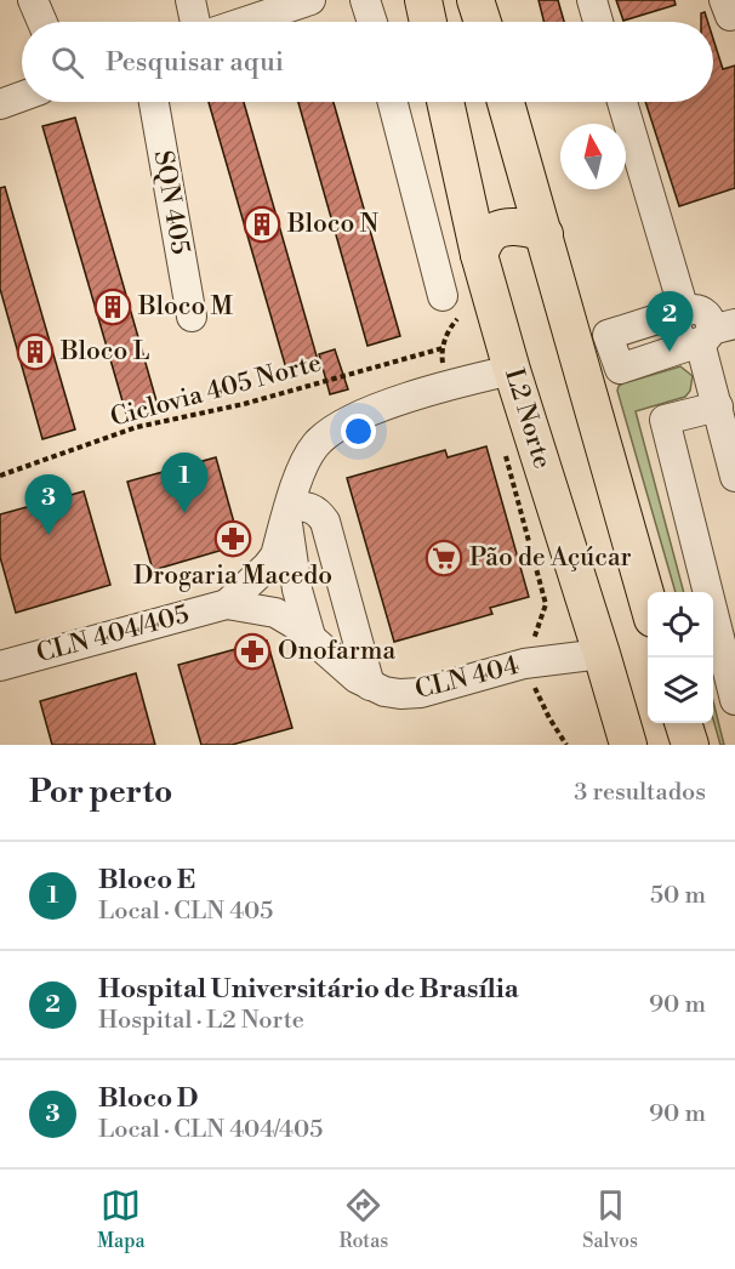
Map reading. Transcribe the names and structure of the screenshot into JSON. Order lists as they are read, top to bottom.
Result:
{
  "streets": {
    "main road": ["L2 Norte"],
    "street": ["SQN 405", "CLN 404/405", "CLN 404"],
    "path": ["Ciclovia 405 Norte"]
  },
  "crossings": [
    ["L2 Norte", "CLN 404"],
    ["CLN 404/405", "CLN 404"]
  ],
  "places": {
    "building": ["Bloco N", "Bloco M", "Bloco L"],
    "pharmacy": ["Drogaria Macedo", "Onofarma"],
    "supermarket": ["Pão de Açúcar"]
  },
  "north": "top",
  "page": {
    "search": "Pesquisar aqui",
    "pins": ["2", "1", "3"],
    "heading": ["Por perto", "3 resultados"],
    "list": [
      {
        "mark": "1",
        "name": "Bloco E",
        "note": "Local · CLN 405",
        "value": "50 m"
      },
      {
        "mark": "2",
        "name": "Hospital Universitário de Brasília",
        "note": "Hospital · L2 Norte",
        "value": "90 m"
      },
      {
        "mark": "3",
        "name": "Bloco D",
        "note": "Local · CLN 404/405",
        "value": "90 m"
      }
    ],
    "nav": ["Mapa", "Rotas", "Salvos"]
  }
}
